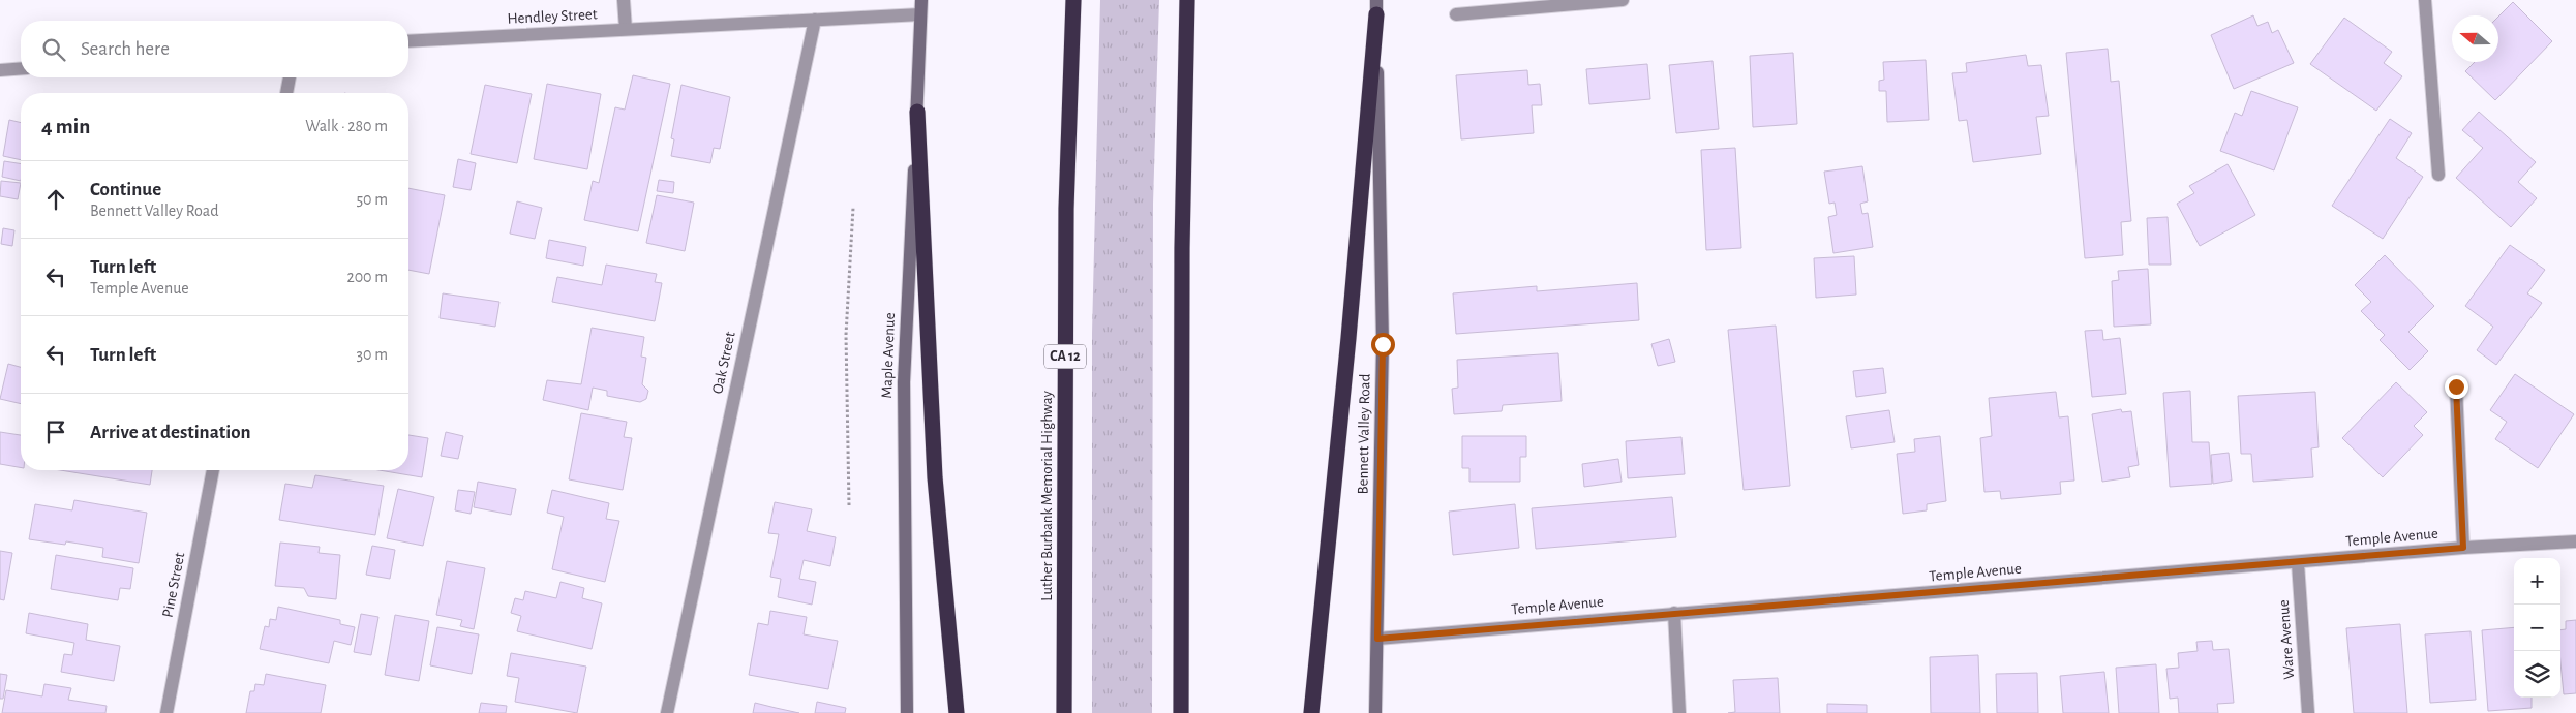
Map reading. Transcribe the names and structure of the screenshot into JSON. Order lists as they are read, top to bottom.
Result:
{
  "streets": {
    "highway": ["CA 12", "Luther Burbank Memorial Highway"],
    "main road": ["Maple Avenue", "Bennett Valley Road"],
    "street": [
      "Hendley Street",
      "Oak Street",
      "Temple Avenue",
      "Pine Street",
      "Ware Avenue"
    ]
  },
  "crossings": [
    ["Hendley Street", "Maple Avenue"],
    ["Hendley Street", "Oak Street"],
    ["Bennett Valley Road", "Temple Avenue"],
    ["Temple Avenue", "Ware Avenue"]
  ],
  "north": "left",
  "page": {
    "search": "Search here",
    "heading": ["4 min", "Walk · 280 m"],
    "list": [
      ["Continue", "Bennett Valley Road", "50 m"],
      ["Turn left", "Temple Avenue", "200 m"],
      ["Turn left", "30 m"],
      "Arrive at destination"
    ],
    "map_buttons": ["+", "−"]
  }
}
